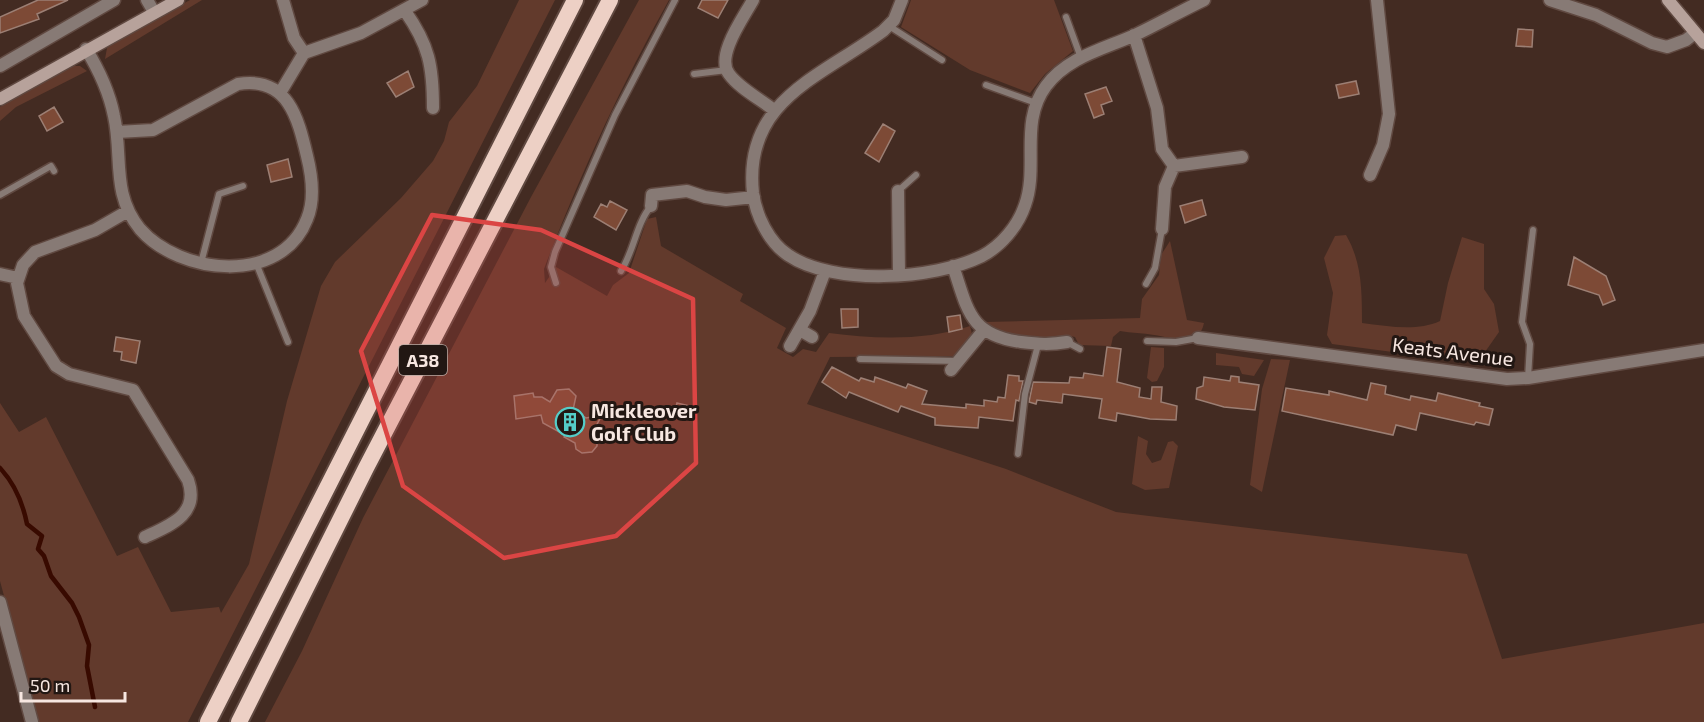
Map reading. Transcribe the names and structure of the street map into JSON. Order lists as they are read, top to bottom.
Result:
{
  "streets": {
    "highway": ["A38"],
    "street": ["Keats Avenue"]
  },
  "places": {
    "building": ["Mickleover Golf Club"]
  },
  "scale_bar": "50 m"
}
